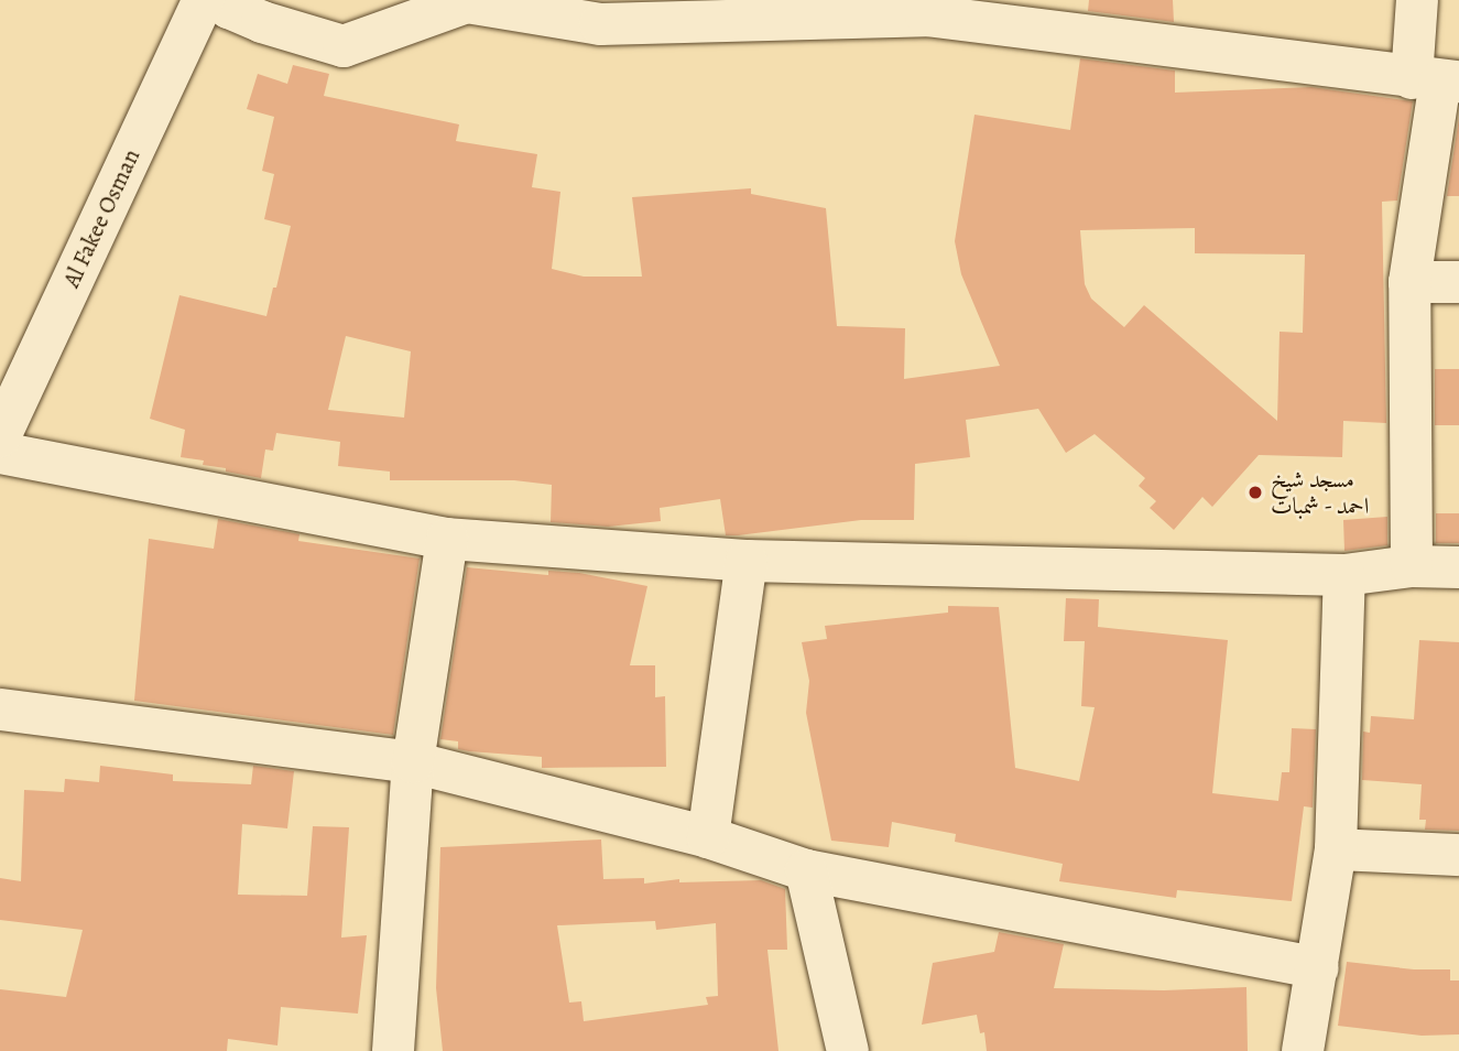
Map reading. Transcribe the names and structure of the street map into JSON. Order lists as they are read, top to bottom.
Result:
{
  "streets": {
    "street": ["Al Fakee Osman"]
  },
  "places": ["مسجد شيخ احمد - شمبات"]
}
